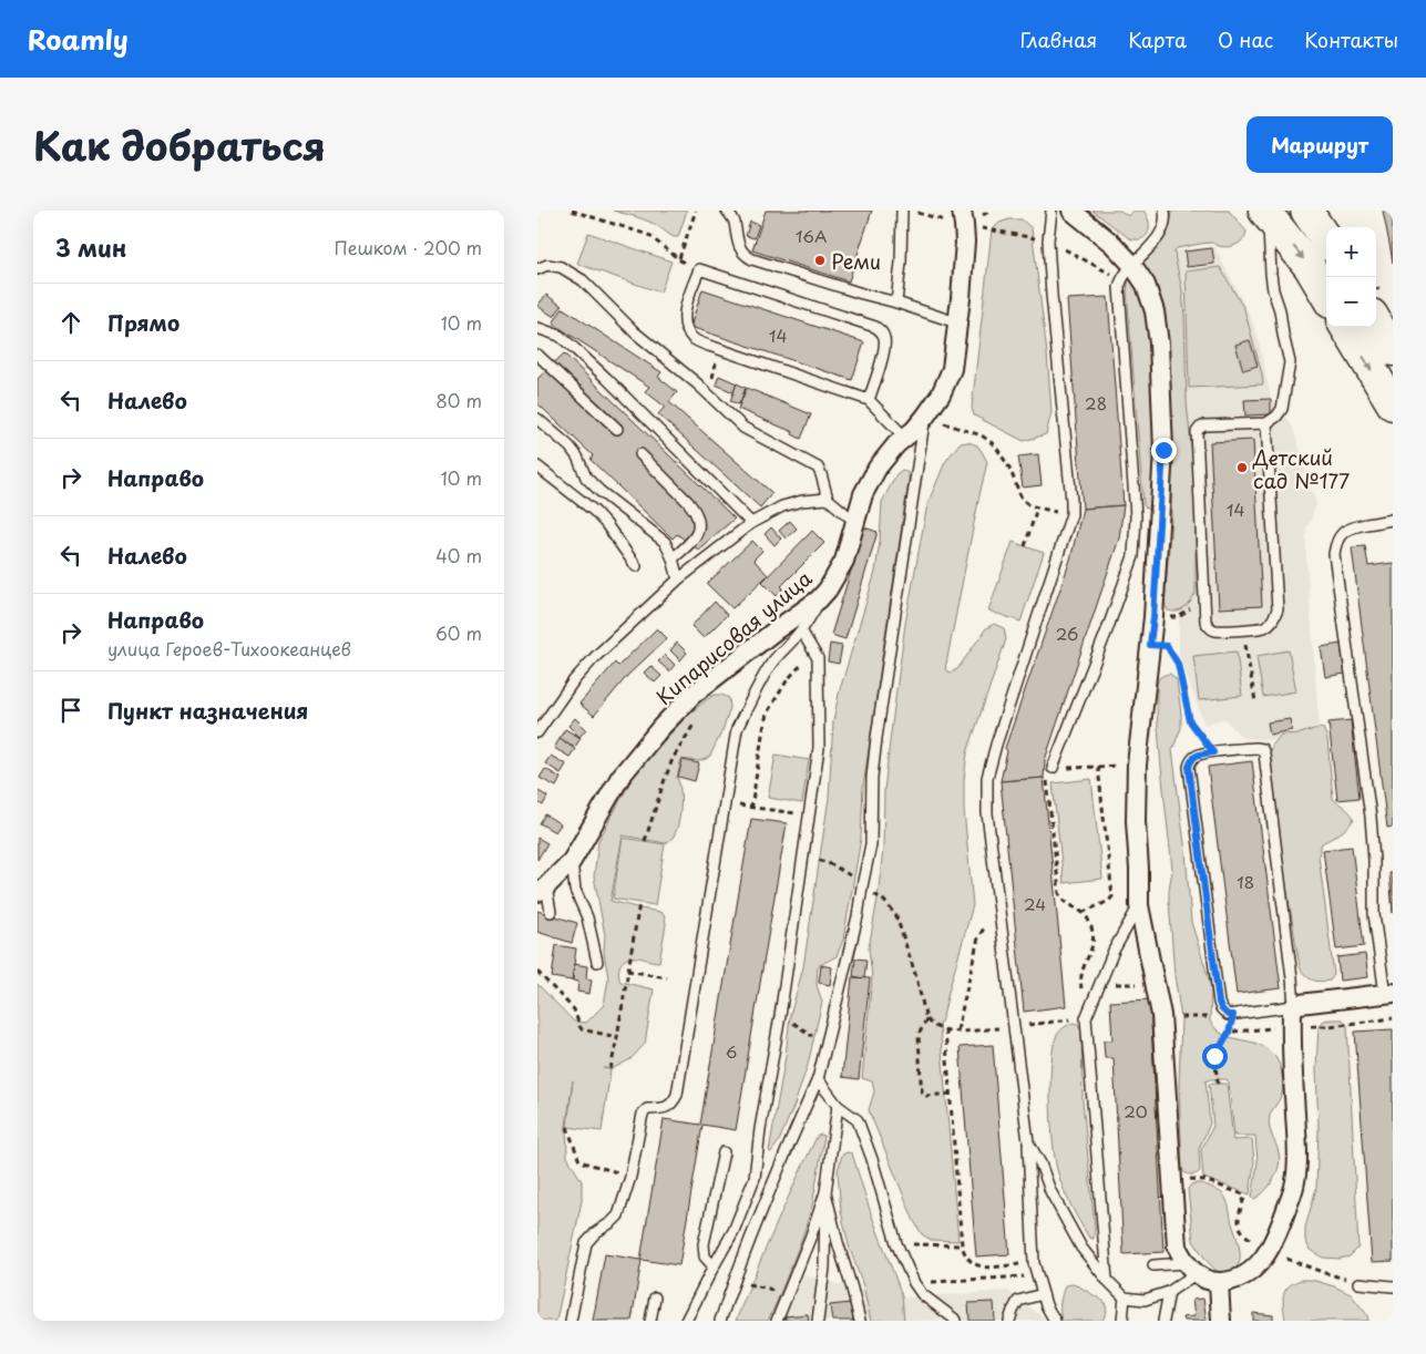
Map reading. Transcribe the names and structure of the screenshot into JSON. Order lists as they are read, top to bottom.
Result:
{
  "streets": {
    "street": ["Кипарисовая улица"]
  },
  "places": ["Реми", "Детский сад №177"],
  "house_numbers": [
    "16А",
    "14",
    "28",
    "14",
    "26",
    "18",
    "24",
    "6",
    "20"
  ],
  "page": {
    "header": "Roamly",
    "nav": [
      "Главная",
      "Карта",
      "О нас",
      "Контакты"
    ],
    "title": "Как добраться",
    "buttons": "Маршрут",
    "heading": ["3 мин", "Пешком · 200 m"],
    "map_buttons": ["+", "−"],
    "list": [
      ["Прямо", "10 m"],
      ["Налево", "80 m"],
      ["Направо", "10 m"],
      ["Налево", "40 m"],
      ["Направо", "улица Героев-Тихоокеанцев", "60 m"],
      "Пункт назначения"
    ]
  }
}
